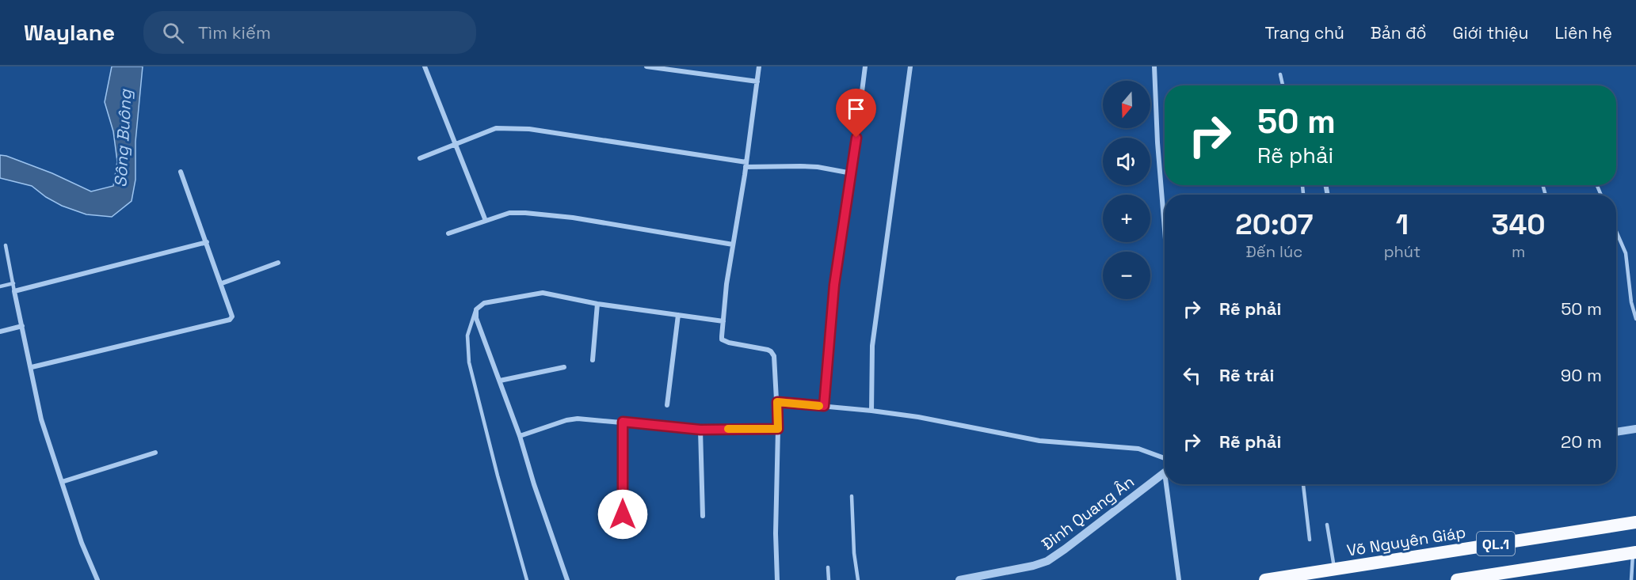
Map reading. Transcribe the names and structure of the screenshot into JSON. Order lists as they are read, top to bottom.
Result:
{
  "streets": {
    "highway": ["Võ Nguyên Giáp", "QL.1"],
    "street": ["Đinh Quang Ân"]
  },
  "water": ["Sông Buông"],
  "north": "bottom",
  "page": {
    "header": "Waylane",
    "search": "Tìm kiếm",
    "nav": [
      "Trang chủ",
      "Bản đồ",
      "Giới thiệu",
      "Liên hệ"
    ],
    "map_buttons": ["+", "−"],
    "turn": ["50 m", "Rẽ phải"],
    "eta": [
      "20:07",
      "Đến lúc",
      "1",
      "phút",
      "340",
      "m"
    ],
    "list": [
      {
        "name": "Rẽ phải",
        "value": "50 m"
      },
      {
        "name": "Rẽ trái",
        "value": "90 m"
      },
      {
        "name": "Rẽ phải",
        "value": "20 m"
      }
    ]
  }
}
